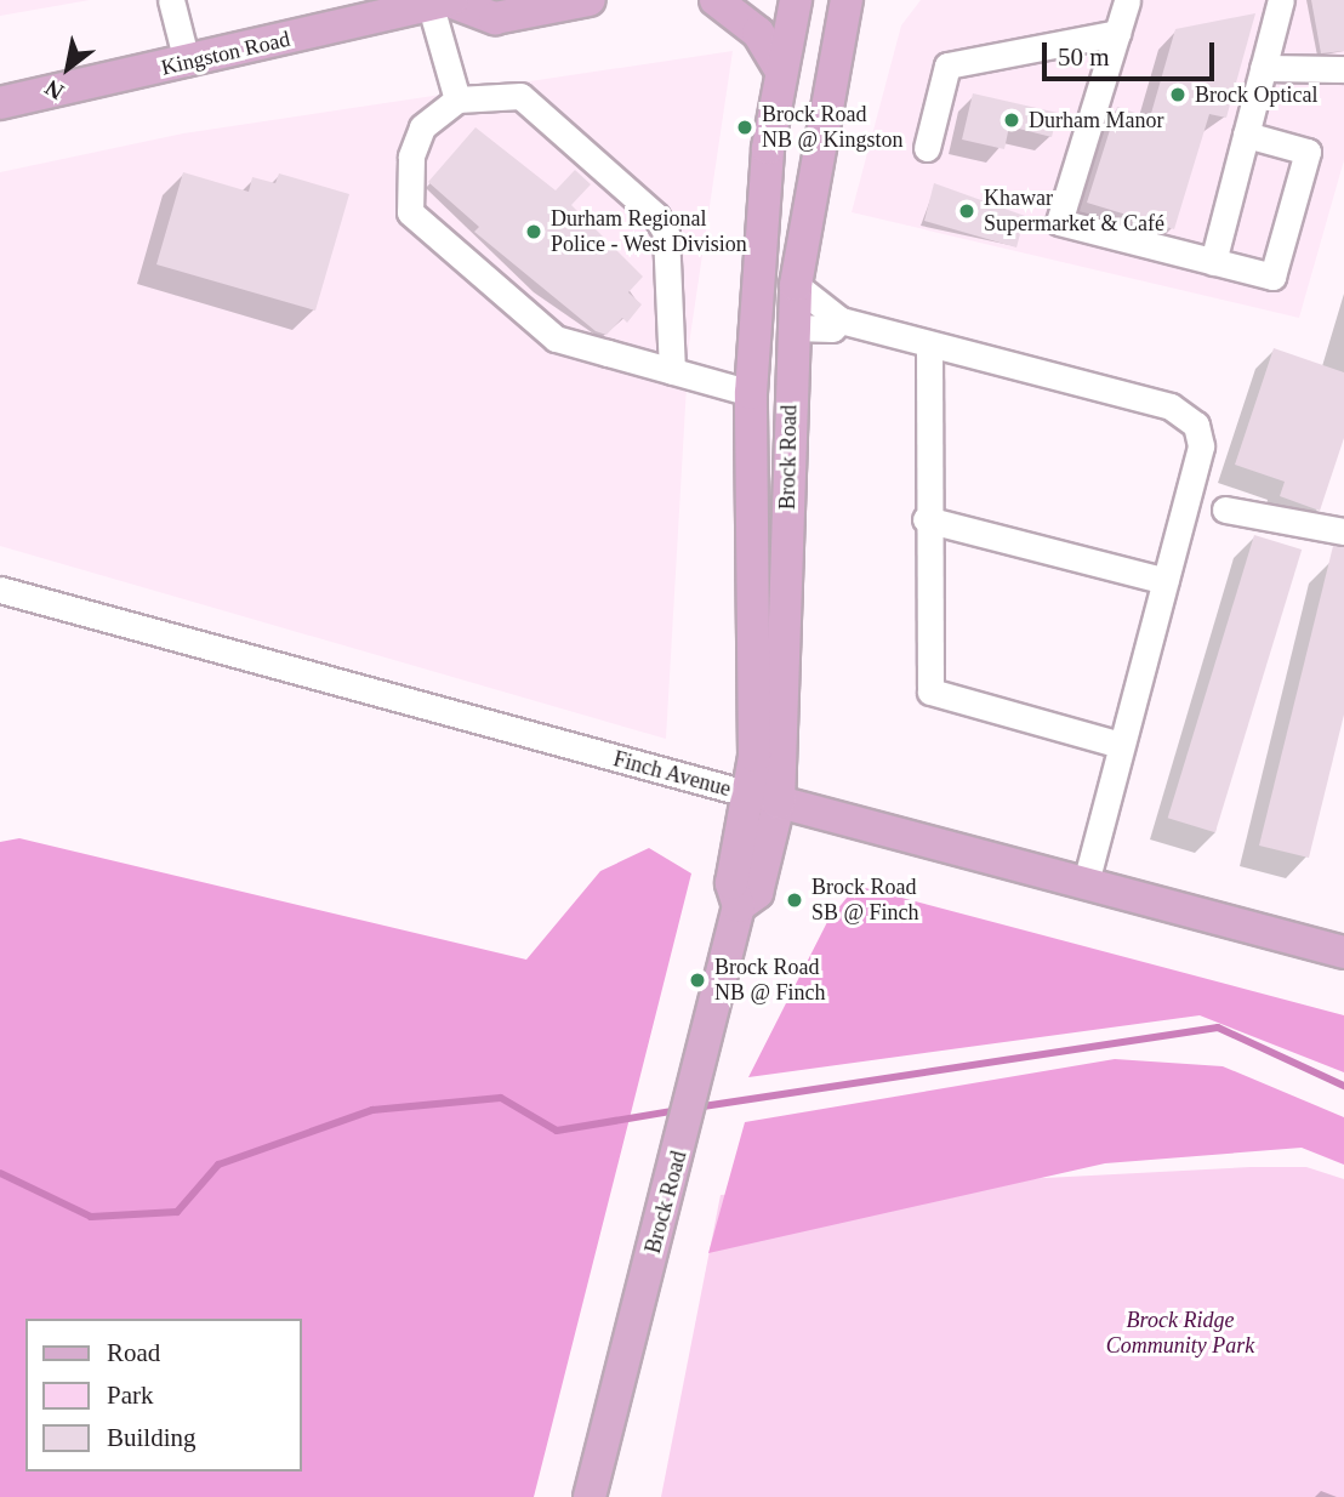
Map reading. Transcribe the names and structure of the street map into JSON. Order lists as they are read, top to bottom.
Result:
{
  "streets": {
    "main road": ["Kingston Road", "Brock Road", "Finch Avenue"]
  },
  "crossings": [
    ["Brock Road", "Finch Avenue"]
  ],
  "parks": ["Brock Ridge Community Park"],
  "places": [
    "Brock Optical",
    "Durham Manor",
    "Brock Road NB @ Kingston",
    "Khawar Supermarket & Café",
    "Durham Regional Police - West Division",
    "Brock Road SB @ Finch",
    "Brock Road NB @ Finch"
  ],
  "legend": ["Road", "Park", "Building"],
  "scale_bar": "50 m",
  "north": "bottom left"
}
